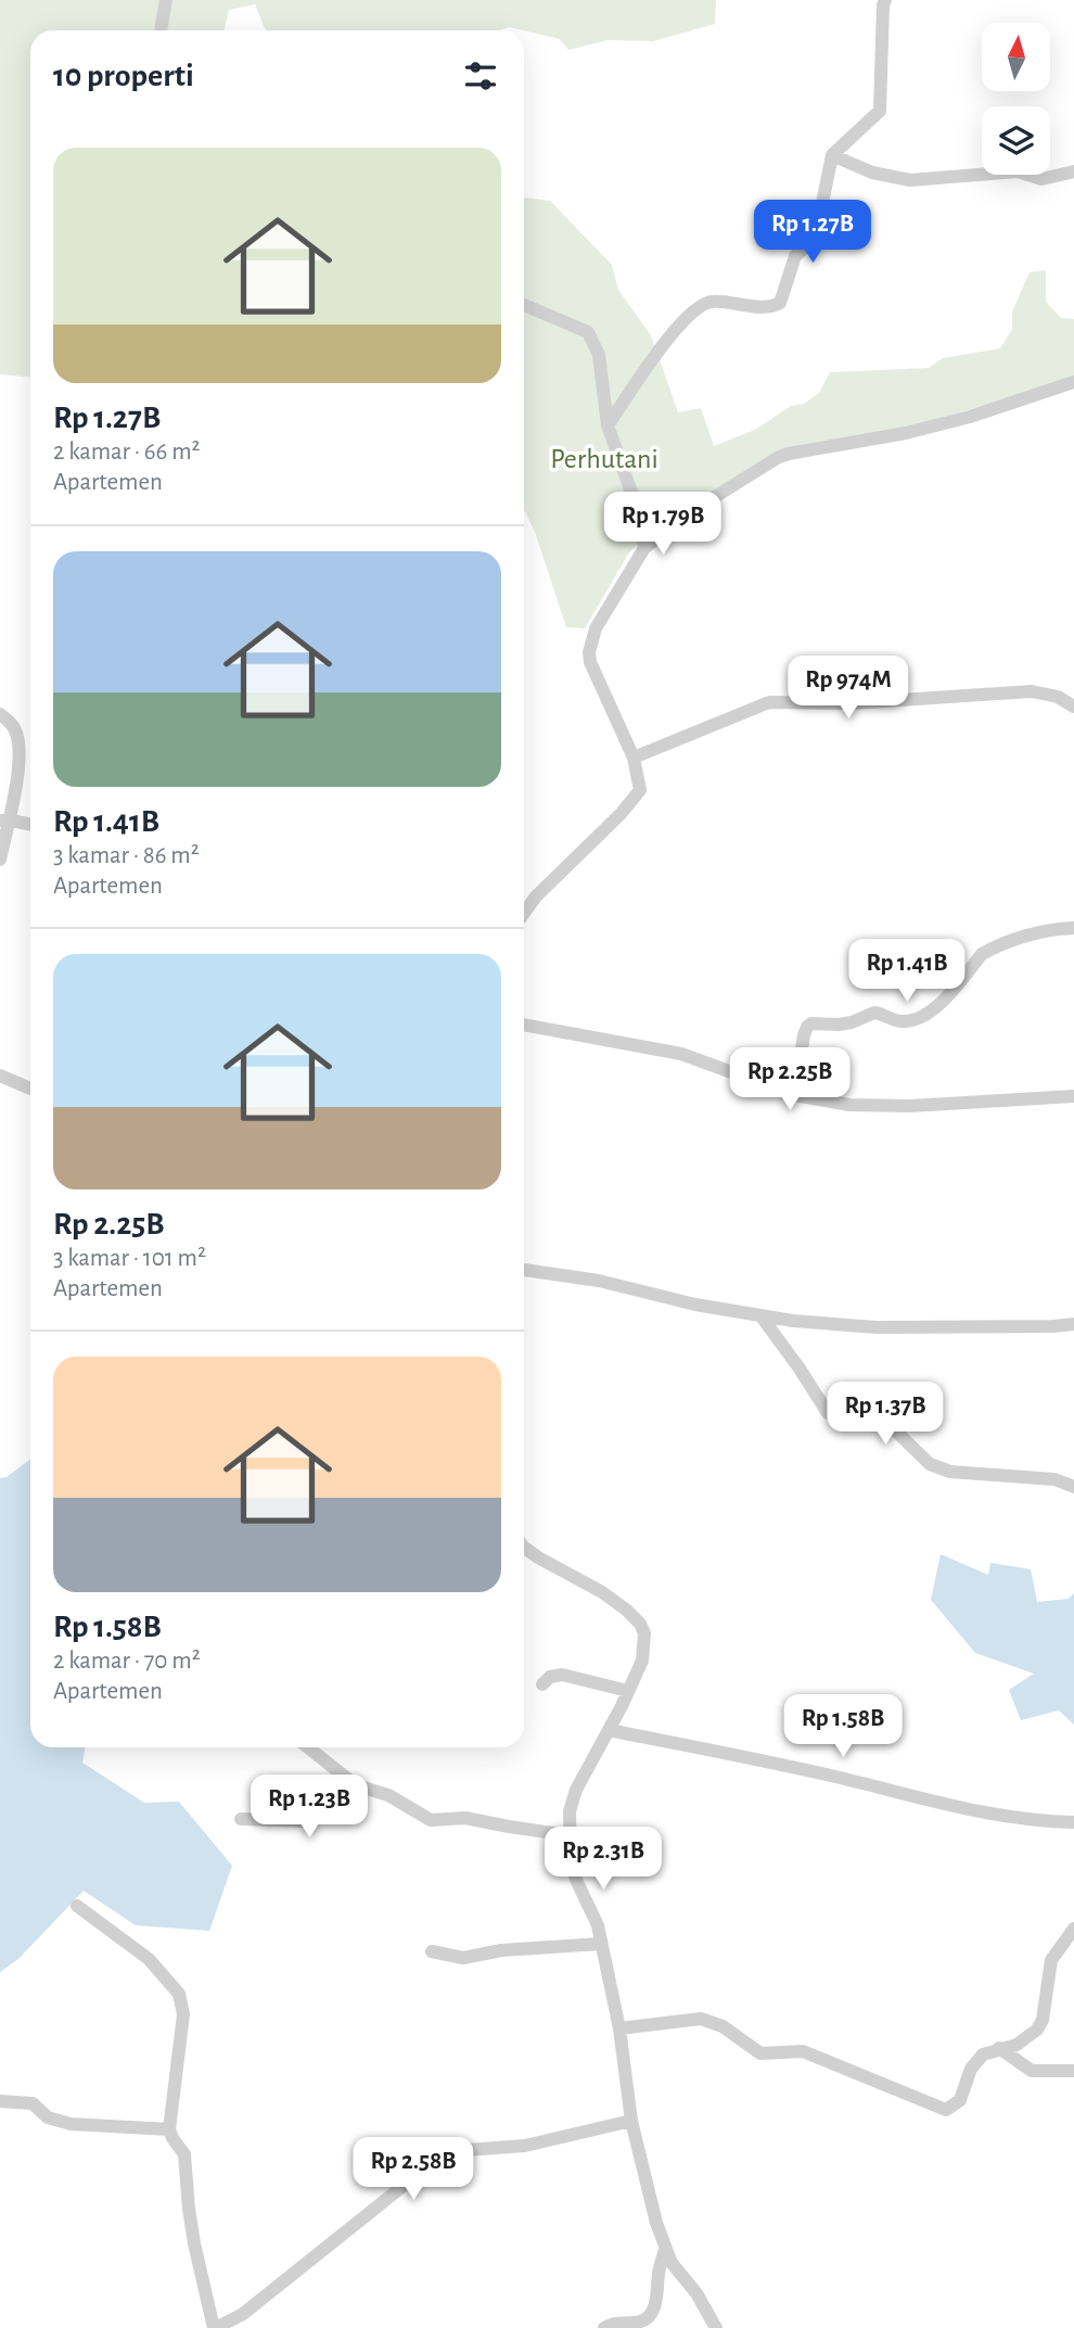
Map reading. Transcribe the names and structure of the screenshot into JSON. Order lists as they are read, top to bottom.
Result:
{
  "parks": ["Perhutani"],
  "north": "top",
  "page": {
    "heading": "10 properti",
    "list": [
      {
        "name": "Rp 1.27B",
        "note": "2 kamar · 66 m² · Apartemen"
      },
      {
        "name": "Rp 1.41B",
        "note": "3 kamar · 86 m² · Apartemen"
      },
      {
        "name": "Rp 2.25B",
        "note": "3 kamar · 101 m² · Apartemen"
      },
      {
        "name": "Rp 1.58B",
        "note": "2 kamar · 70 m² · Apartemen"
      }
    ],
    "price": [
      "Rp 1.27B",
      "Rp 1.79B",
      "Rp 974M",
      "Rp 1.41B",
      "Rp 2.25B",
      "Rp 1.37B",
      "Rp 1.58B",
      "Rp 1.23B",
      "Rp 2.31B",
      "Rp 2.58B"
    ]
  }
}
